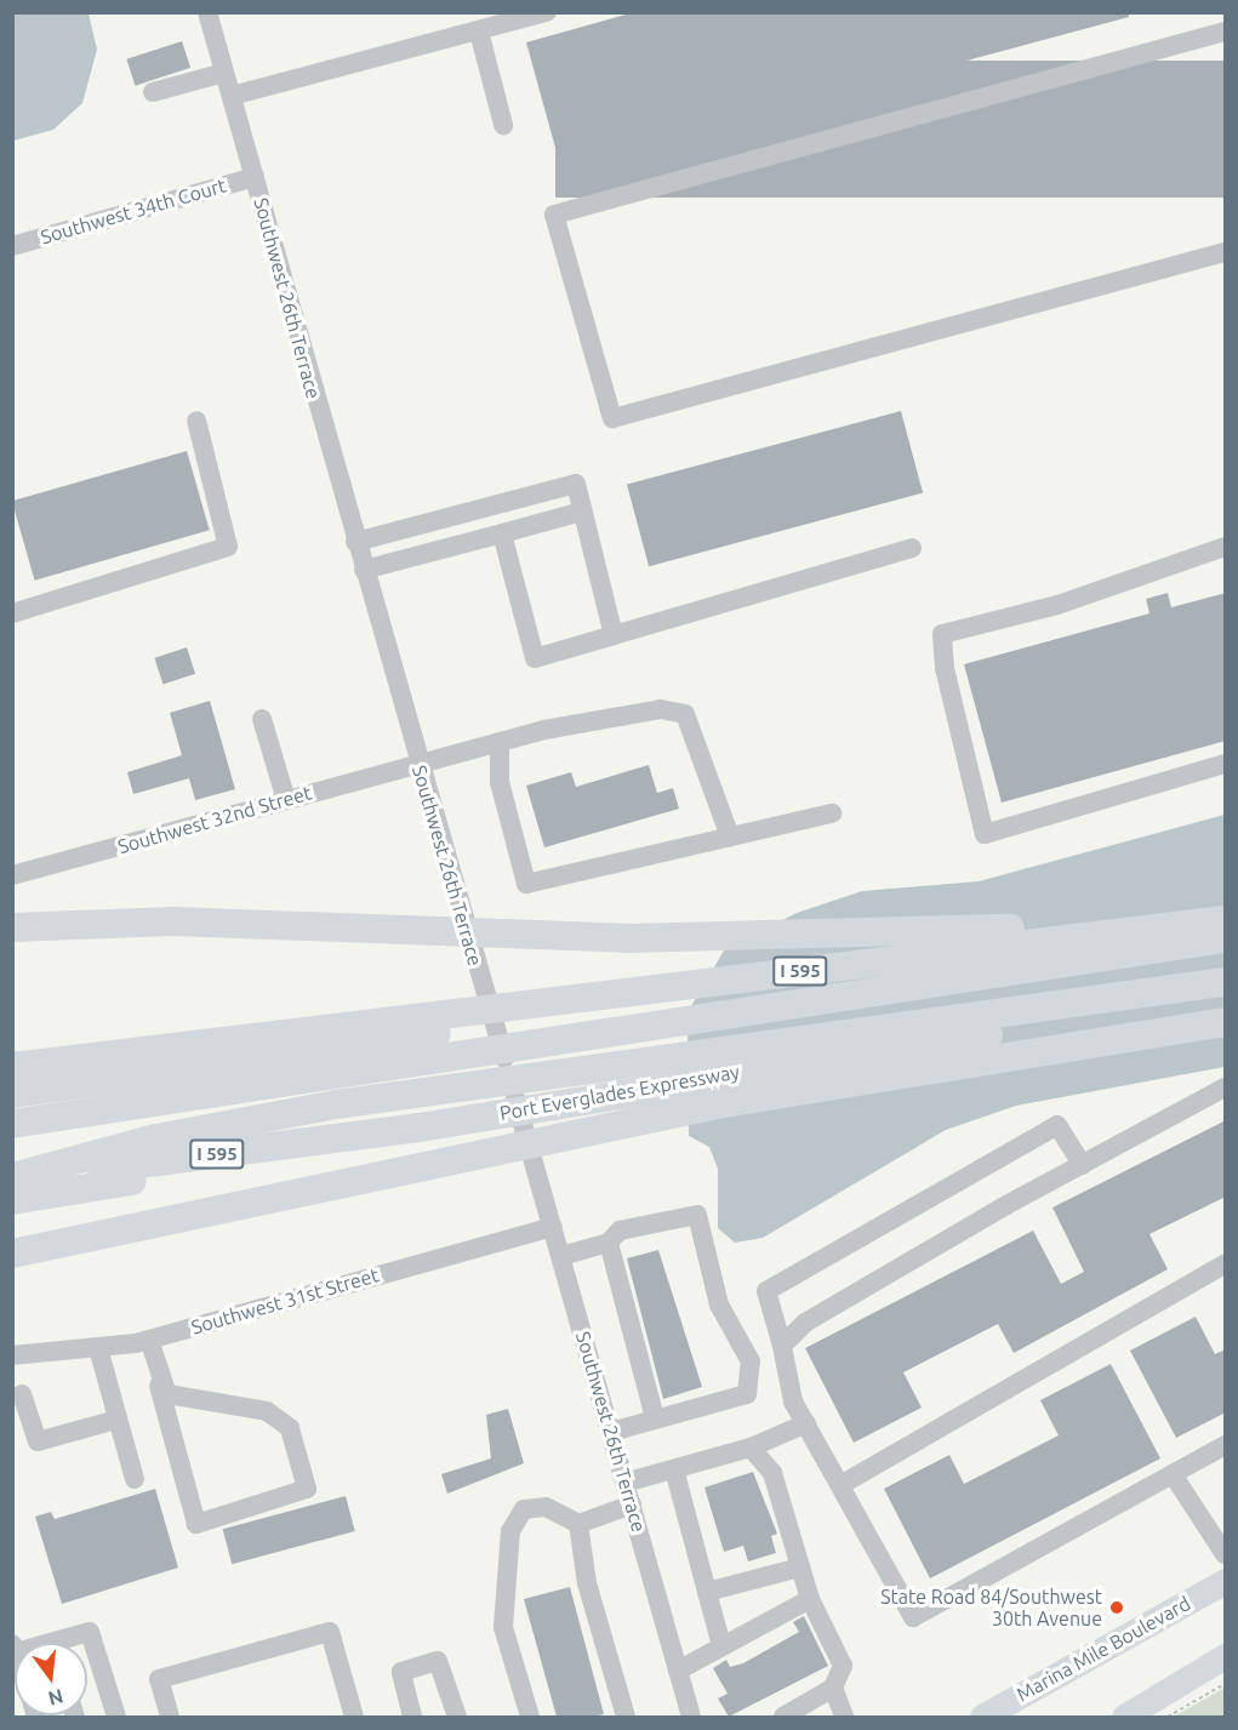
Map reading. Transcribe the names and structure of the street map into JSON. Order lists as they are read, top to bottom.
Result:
{
  "streets": {
    "highway": ["I 595", "Port Everglades Expressway"],
    "main road": ["Marina Mile Boulevard"],
    "street": [
      "Southwest 34th Court",
      "Southwest 26th Terrace",
      "Southwest 32nd Street",
      "Southwest 31st Street"
    ]
  },
  "crossings": [
    ["Southwest 34th Court", "Southwest 26th Terrace"],
    ["Southwest 26th Terrace", "Southwest 32nd Street"],
    ["Southwest 26th Terrace", "Southwest 31st Street"]
  ],
  "places": ["State Road 84/Southwest 30th Avenue"],
  "north": "bottom"
}
